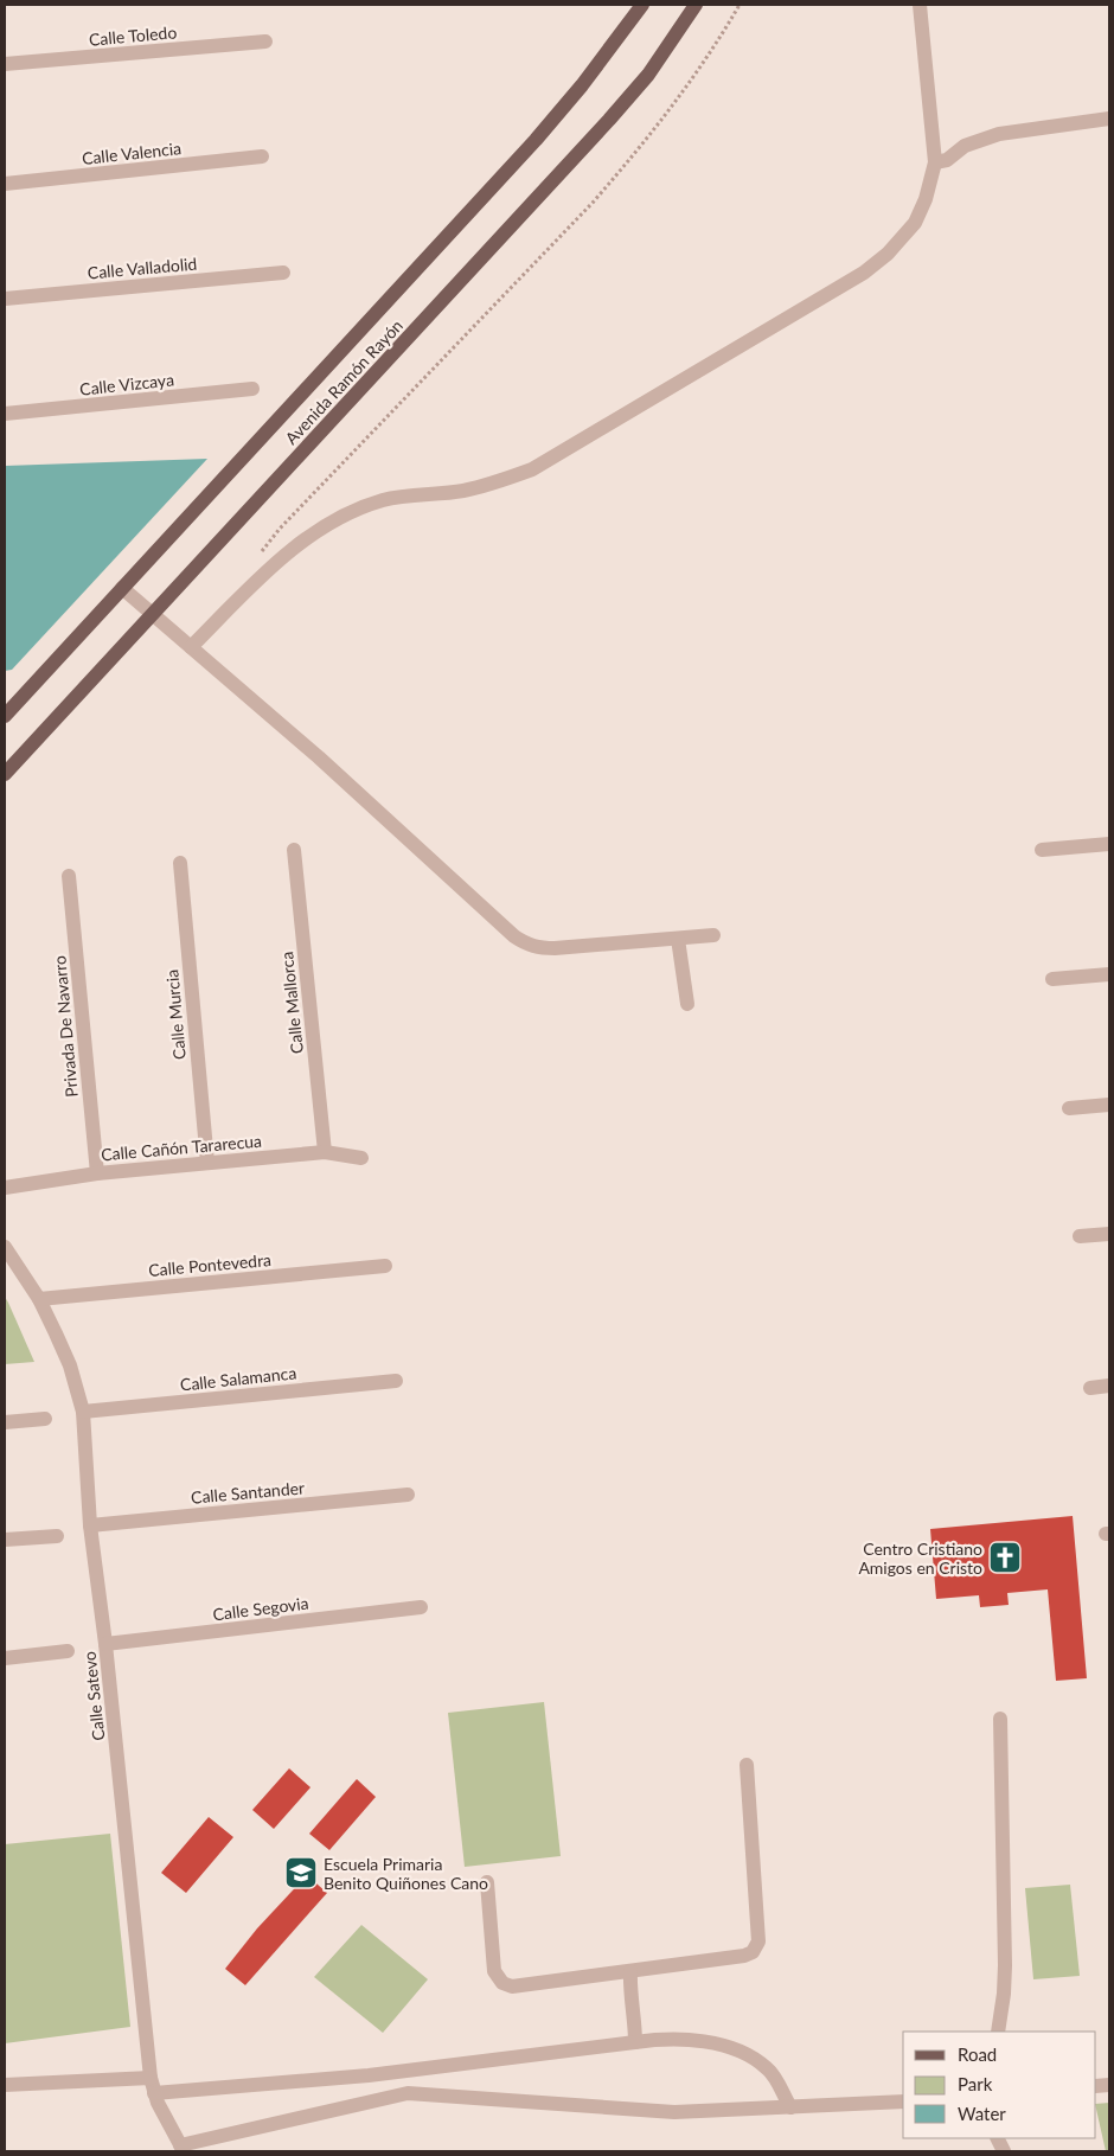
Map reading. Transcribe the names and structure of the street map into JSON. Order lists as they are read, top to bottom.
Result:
{
  "streets": {
    "main road": ["Avenida Ramón Rayón"],
    "street": [
      "Calle Toledo",
      "Calle Valencia",
      "Calle Valladolid",
      "Calle Vizcaya",
      "Calle Mallorca",
      "Calle Murcia",
      "Privada De Navarro",
      "Calle Cañón Tararecua",
      "Calle Pontevedra",
      "Calle Salamanca",
      "Calle Santander",
      "Calle Segovia",
      "Calle Satevo"
    ]
  },
  "crossings": [
    ["Calle Mallorca", "Calle Cañón Tararecua"],
    ["Calle Murcia", "Calle Cañón Tararecua"],
    ["Privada De Navarro", "Calle Cañón Tararecua"],
    ["Calle Pontevedra", "Calle Satevo"],
    ["Calle Salamanca", "Calle Satevo"],
    ["Calle Santander", "Calle Satevo"],
    ["Calle Segovia", "Calle Satevo"]
  ],
  "places": {
    "church": ["Centro Cristiano Amigos en Cristo"],
    "school or university": ["Escuela Primaria Benito Quiñones Cano"]
  },
  "legend": ["Road", "Park", "Water"]
}
